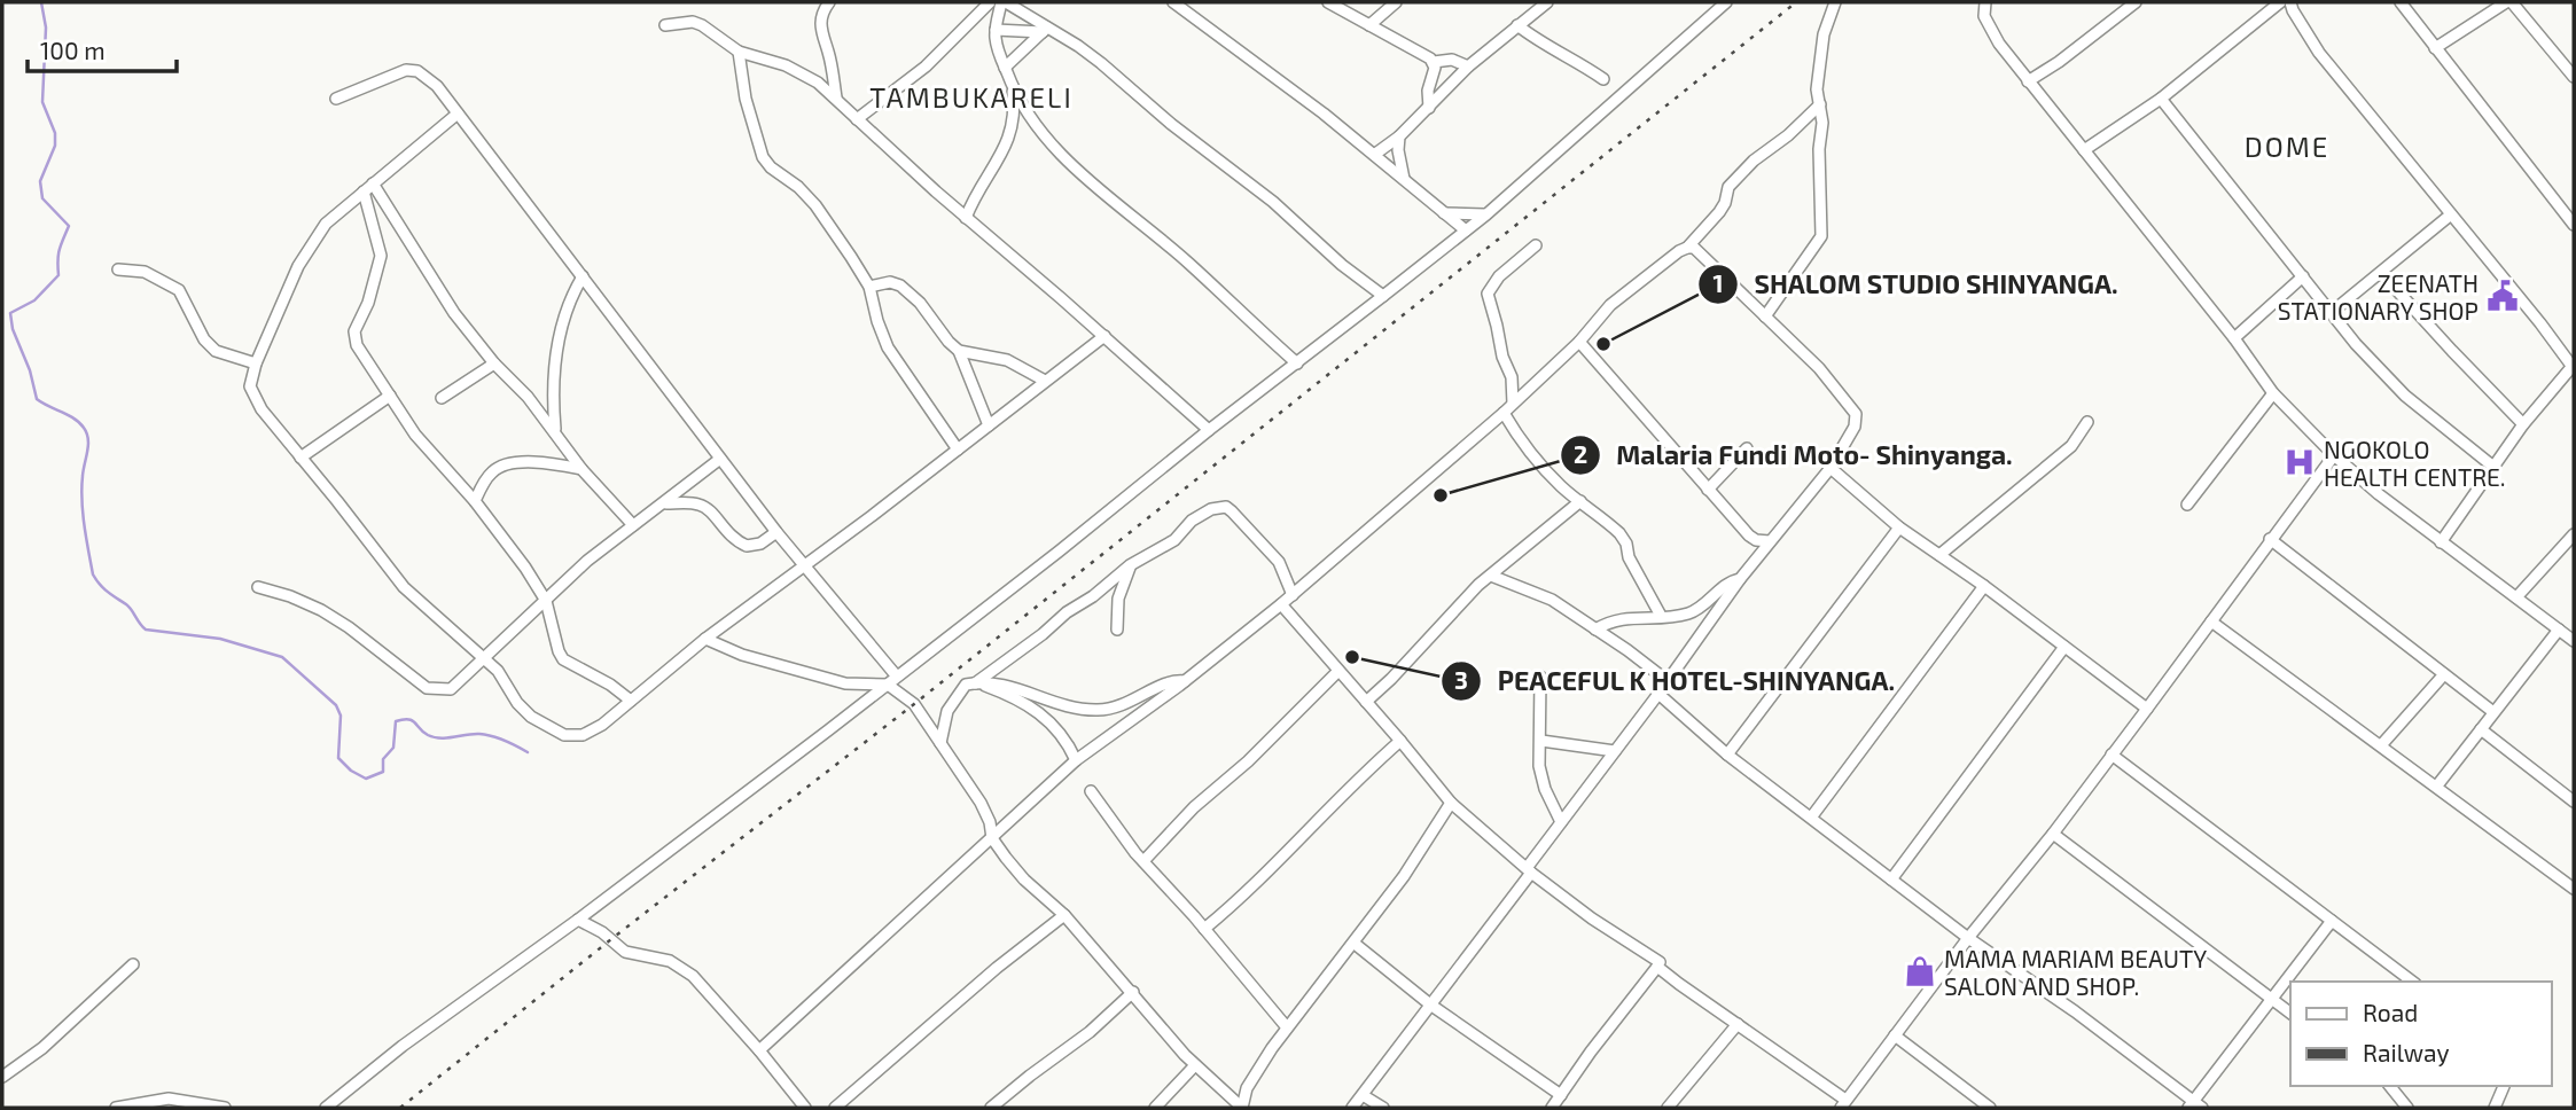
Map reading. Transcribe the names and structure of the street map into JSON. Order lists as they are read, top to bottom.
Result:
{
  "districts": ["TAMBUKARELI", "DOME"],
  "places": {
    "public building": ["ZEENATH STATIONARY SHOP"],
    "other": ["SHALOM STUDIO SHINYANGA.", "Malaria Fundi Moto- Shinyanga.", "PEACEFUL K HOTEL-SHINYANGA."],
    "hospital": ["NGOKOLO HEALTH CENTRE."],
    "shop": ["MAMA MARIAM BEAUTY SALON AND SHOP."]
  },
  "legend": ["Road", "Railway"],
  "scale_bar": "100 m"
}
